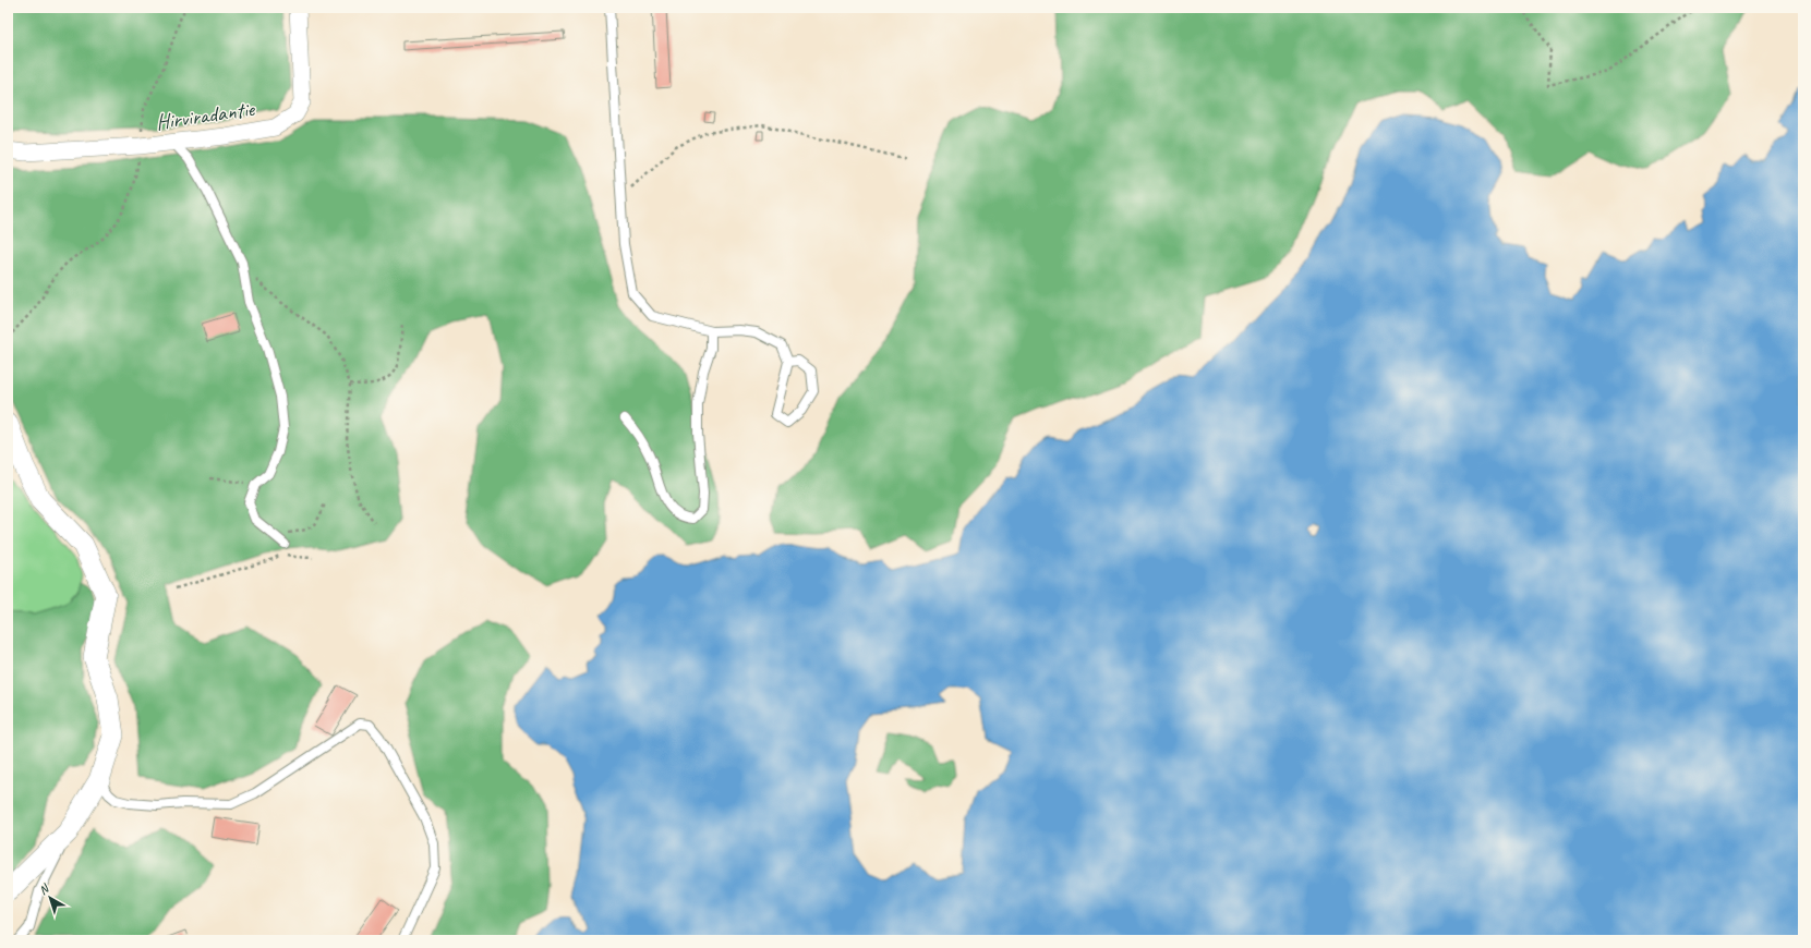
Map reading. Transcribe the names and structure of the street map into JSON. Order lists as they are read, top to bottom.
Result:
{
  "streets": {
    "street": ["Hirviradantie"]
  },
  "north": "top left"
}
